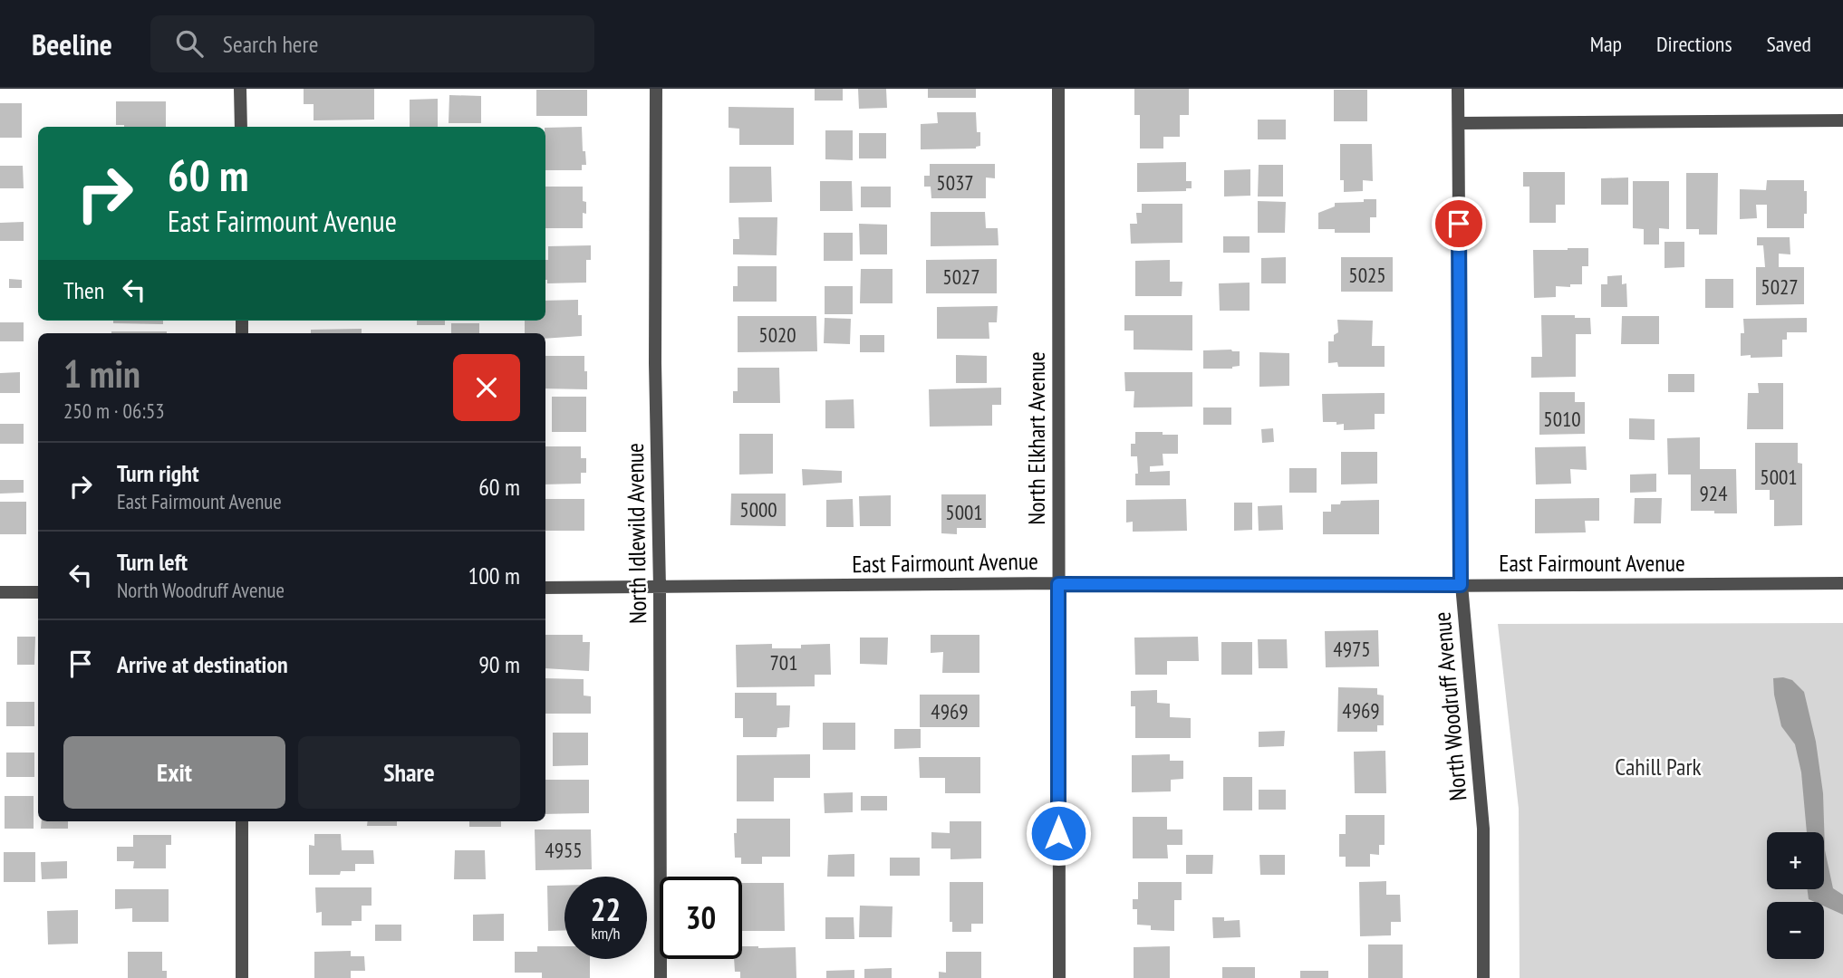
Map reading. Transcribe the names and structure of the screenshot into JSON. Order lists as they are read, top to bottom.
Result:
{
  "streets": {
    "street": [
      "North Elkhart Avenue",
      "North Idlewild Avenue",
      "East Fairmount Avenue",
      "North Woodruff Avenue"
    ]
  },
  "crossings": [
    ["North Elkhart Avenue", "East Fairmount Avenue"],
    ["North Idlewild Avenue", "East Fairmount Avenue"],
    ["East Fairmount Avenue", "North Woodruff Avenue"]
  ],
  "parks": ["Cahill Park"],
  "house_numbers": [
    "5037",
    "5025",
    "5027",
    "5027",
    "5020",
    "5010",
    "5001",
    "924",
    "5000",
    "5001",
    "4975",
    "701",
    "4969",
    "4969",
    "4955"
  ],
  "page": {
    "header": "Beeline",
    "search": "Search here",
    "nav": ["Map", "Directions", "Saved"],
    "turn": ["60 m", "East Fairmount Avenue"],
    "then": "Then",
    "heading": ["1 min", "250 m · 06:53"],
    "list": [
      {
        "name": "Turn right",
        "note": "East Fairmount Avenue",
        "value": "60 m"
      },
      {
        "name": "Turn left",
        "note": "North Woodruff Avenue",
        "value": "100 m"
      },
      {
        "name": "Arrive at destination",
        "value": "90 m"
      }
    ],
    "buttons": ["Exit", "Share"],
    "map_buttons": ["+", "−"],
    "speed": "22 km/h",
    "limit": "30"
  }
}
